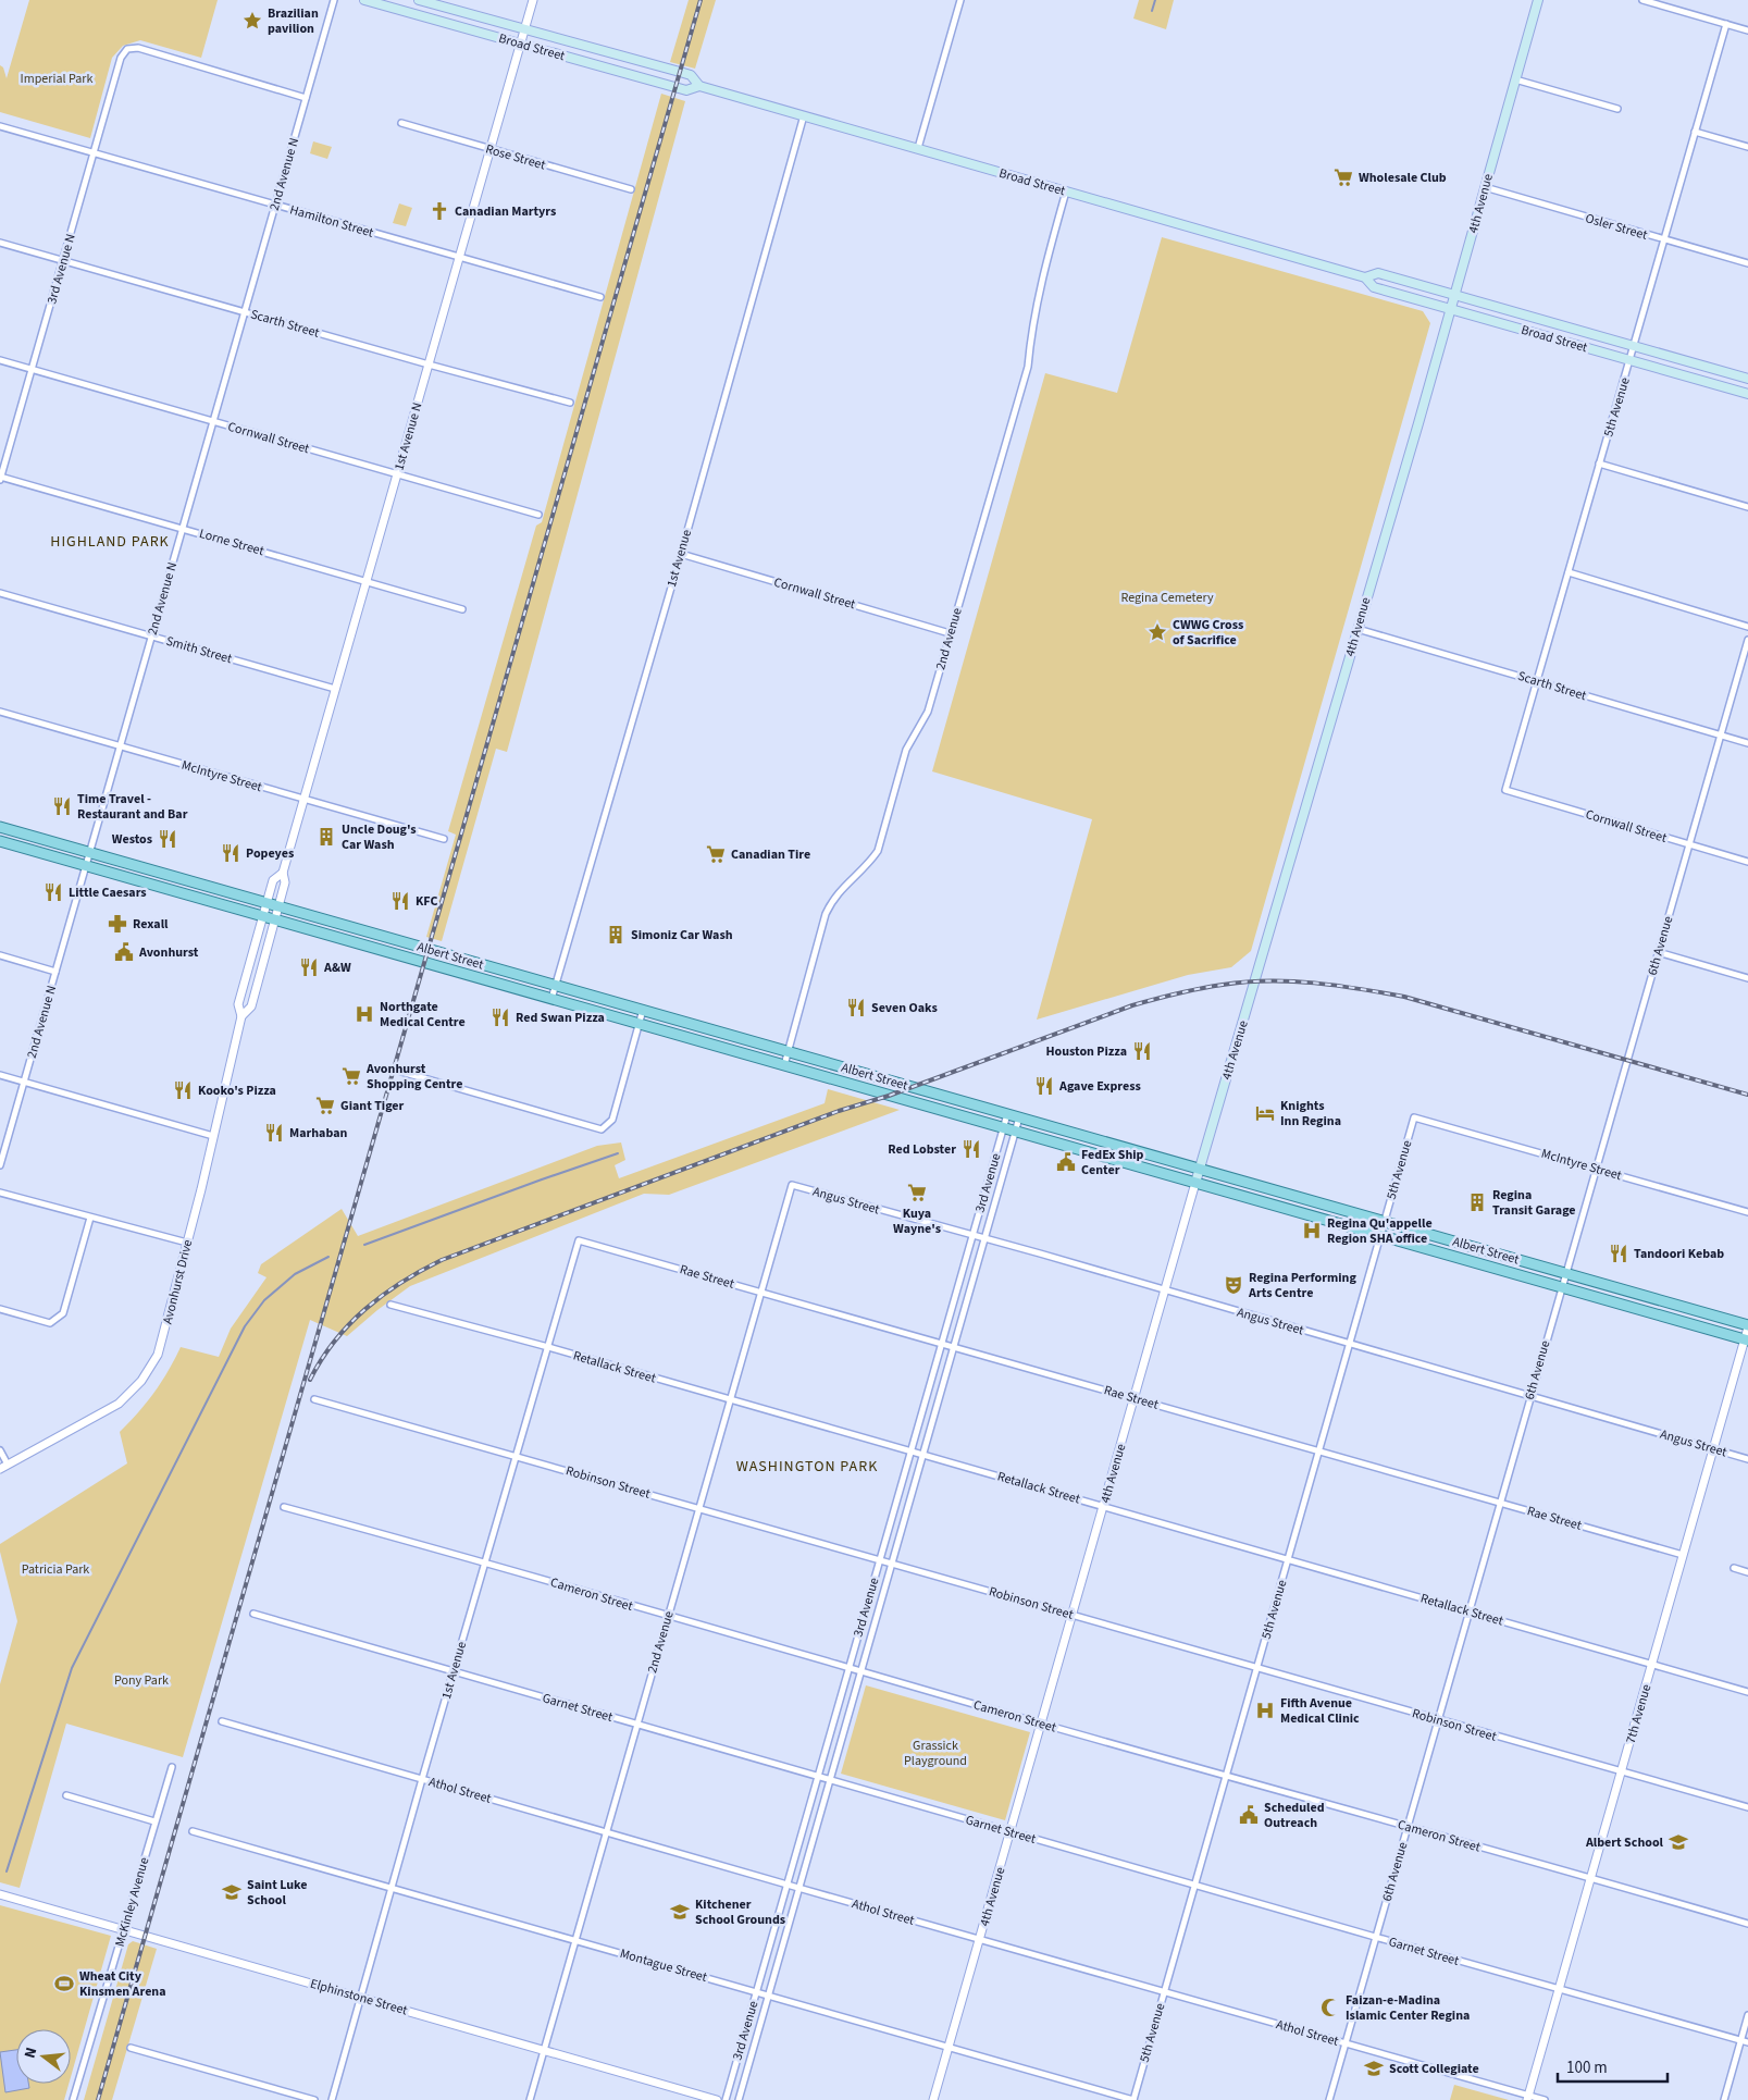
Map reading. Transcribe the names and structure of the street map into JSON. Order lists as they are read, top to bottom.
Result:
{
  "streets": {
    "main road": ["Broad Street", "4th Avenue", "Albert Street"],
    "street": [
      "Rose Street",
      "2nd Avenue N",
      "Hamilton Street",
      "Osler Street",
      "3rd Avenue N",
      "Scarth Street",
      "5th Avenue",
      "1st Avenue N",
      "Cornwall Street",
      "Lorne Street",
      "1st Avenue",
      "2nd Avenue",
      "Smith Street",
      "McIntyre Street",
      "6th Avenue",
      "3rd Avenue",
      "Angus Street",
      "Rae Street",
      "Avonhurst Drive",
      "Retallack Street",
      "Robinson Street",
      "Cameron Street",
      "Garnet Street",
      "7th Avenue",
      "Athol Street",
      "McKinley Avenue",
      "Montague Street",
      "Elphinstone Street"
    ]
  },
  "crossings": [
    ["Broad Street", "4th Avenue"],
    ["Broad Street", "5th Avenue"],
    ["Broad Street", "1st Avenue N"],
    ["Broad Street", "1st Avenue"],
    ["Broad Street", "2nd Avenue"],
    ["Rose Street", "1st Avenue N"],
    ["2nd Avenue N", "Hamilton Street"],
    ["2nd Avenue N", "3rd Avenue N"],
    ["2nd Avenue N", "Scarth Street"],
    ["2nd Avenue N", "Cornwall Street"],
    ["2nd Avenue N", "Lorne Street"],
    ["2nd Avenue N", "Smith Street"],
    ["2nd Avenue N", "McIntyre Street"],
    ["2nd Avenue N", "Albert Street"],
    ["4th Avenue", "Osler Street"],
    ["4th Avenue", "Scarth Street"],
    ["4th Avenue", "Albert Street"],
    ["4th Avenue", "Angus Street"],
    ["4th Avenue", "Rae Street"],
    ["4th Avenue", "Retallack Street"],
    ["4th Avenue", "Robinson Street"],
    ["4th Avenue", "Cameron Street"],
    ["4th Avenue", "Garnet Street"],
    ["4th Avenue", "Athol Street"],
    ["4th Avenue", "Montague Street"],
    ["Hamilton Street", "3rd Avenue N"],
    ["Hamilton Street", "1st Avenue N"],
    ["Osler Street", "5th Avenue"],
    ["3rd Avenue N", "Scarth Street"],
    ["3rd Avenue N", "Cornwall Street"],
    ["3rd Avenue N", "Lorne Street"],
    ["Scarth Street", "5th Avenue"],
    ["Scarth Street", "1st Avenue N"],
    ["Scarth Street", "6th Avenue"],
    ["5th Avenue", "Cornwall Street"],
    ["5th Avenue", "McIntyre Street"],
    ["5th Avenue", "Albert Street"],
    ["5th Avenue", "Angus Street"],
    ["5th Avenue", "Rae Street"],
    ["5th Avenue", "Retallack Street"],
    ["5th Avenue", "Robinson Street"],
    ["5th Avenue", "Cameron Street"],
    ["5th Avenue", "Garnet Street"],
    ["5th Avenue", "Athol Street"],
    ["5th Avenue", "Montague Street"],
    ["1st Avenue N", "Cornwall Street"],
    ["1st Avenue N", "Lorne Street"],
    ["1st Avenue N", "Smith Street"],
    ["1st Avenue N", "McIntyre Street"],
    ["1st Avenue N", "Albert Street"],
    ["1st Avenue N", "Avonhurst Drive"],
    ["Cornwall Street", "1st Avenue"],
    ["Cornwall Street", "2nd Avenue"],
    ["Cornwall Street", "6th Avenue"],
    ["1st Avenue", "Albert Street"],
    ["1st Avenue", "Rae Street"],
    ["1st Avenue", "Retallack Street"],
    ["1st Avenue", "Robinson Street"],
    ["1st Avenue", "Cameron Street"],
    ["1st Avenue", "Garnet Street"],
    ["1st Avenue", "Athol Street"],
    ["1st Avenue", "Montague Street"],
    ["1st Avenue", "Elphinstone Street"],
    ["2nd Avenue", "Albert Street"],
    ["2nd Avenue", "Angus Street"],
    ["2nd Avenue", "Rae Street"],
    ["2nd Avenue", "Retallack Street"],
    ["2nd Avenue", "Robinson Street"],
    ["2nd Avenue", "Cameron Street"],
    ["2nd Avenue", "Garnet Street"],
    ["2nd Avenue", "Athol Street"],
    ["2nd Avenue", "Montague Street"],
    ["2nd Avenue", "Elphinstone Street"],
    ["McIntyre Street", "6th Avenue"],
    ["6th Avenue", "Albert Street"],
    ["6th Avenue", "Angus Street"],
    ["6th Avenue", "Rae Street"],
    ["6th Avenue", "Retallack Street"],
    ["6th Avenue", "Robinson Street"],
    ["6th Avenue", "Cameron Street"],
    ["6th Avenue", "Garnet Street"],
    ["6th Avenue", "Athol Street"],
    ["Albert Street", "3rd Avenue"],
    ["Albert Street", "Avonhurst Drive"],
    ["Albert Street", "7th Avenue"],
    ["3rd Avenue", "Angus Street"],
    ["3rd Avenue", "Rae Street"],
    ["3rd Avenue", "Retallack Street"],
    ["3rd Avenue", "Robinson Street"],
    ["3rd Avenue", "Cameron Street"],
    ["3rd Avenue", "Garnet Street"],
    ["3rd Avenue", "Athol Street"],
    ["3rd Avenue", "Montague Street"],
    ["Angus Street", "7th Avenue"],
    ["Rae Street", "7th Avenue"],
    ["Retallack Street", "7th Avenue"],
    ["Robinson Street", "7th Avenue"],
    ["Cameron Street", "7th Avenue"],
    ["Garnet Street", "7th Avenue"],
    ["7th Avenue", "Athol Street"],
    ["McKinley Avenue", "Elphinstone Street"]
  ],
  "districts": ["HIGHLAND PARK", "WASHINGTON PARK"],
  "parks": [
    "Imperial Park",
    "Regina Cemetery",
    "Patricia Park",
    "Pony Park",
    "Grassick Playground"
  ],
  "places": {
    "place": ["Brazilian pavilion", "CWWG Cross of Sacrifice"],
    "supermarket": [
      "Wholesale Club",
      "Canadian Tire",
      "Avonhurst Shopping Centre",
      "Giant Tiger",
      "Kuya Wayne's"
    ],
    "church": ["Canadian Martyrs"],
    "restaurant": [
      "Time Travel - Restaurant and Bar",
      "Westos",
      "Popeyes",
      "Little Caesars",
      "KFC",
      "A&W",
      "Seven Oaks",
      "Red Swan Pizza",
      "Houston Pizza",
      "Agave Express",
      "Kooko's Pizza",
      "Marhaban",
      "Red Lobster",
      "Tandoori Kebab"
    ],
    "building": ["Uncle Doug's Car Wash", "Simoniz Car Wash", "Regina Transit Garage"],
    "pharmacy": ["Rexall"],
    "public building": ["Avonhurst", "FedEx Ship Center", "Scheduled Outreach"],
    "hospital": ["Northgate Medical Centre", "Regina Qu'appelle Region SHA office", "Fifth Avenue Medical Clinic"],
    "hotel": ["Knights Inn Regina"],
    "theatre": ["Regina Performing Arts Centre"],
    "school or university": [
      "Albert School",
      "Saint Luke School",
      "Kitchener School Grounds",
      "Scott Collegiate"
    ],
    "sports": ["Wheat City Kinsmen Arena"],
    "mosque": ["Faizan-e-Madina Islamic Center Regina"]
  },
  "scale_bar": "100 m",
  "north": "left"
}
